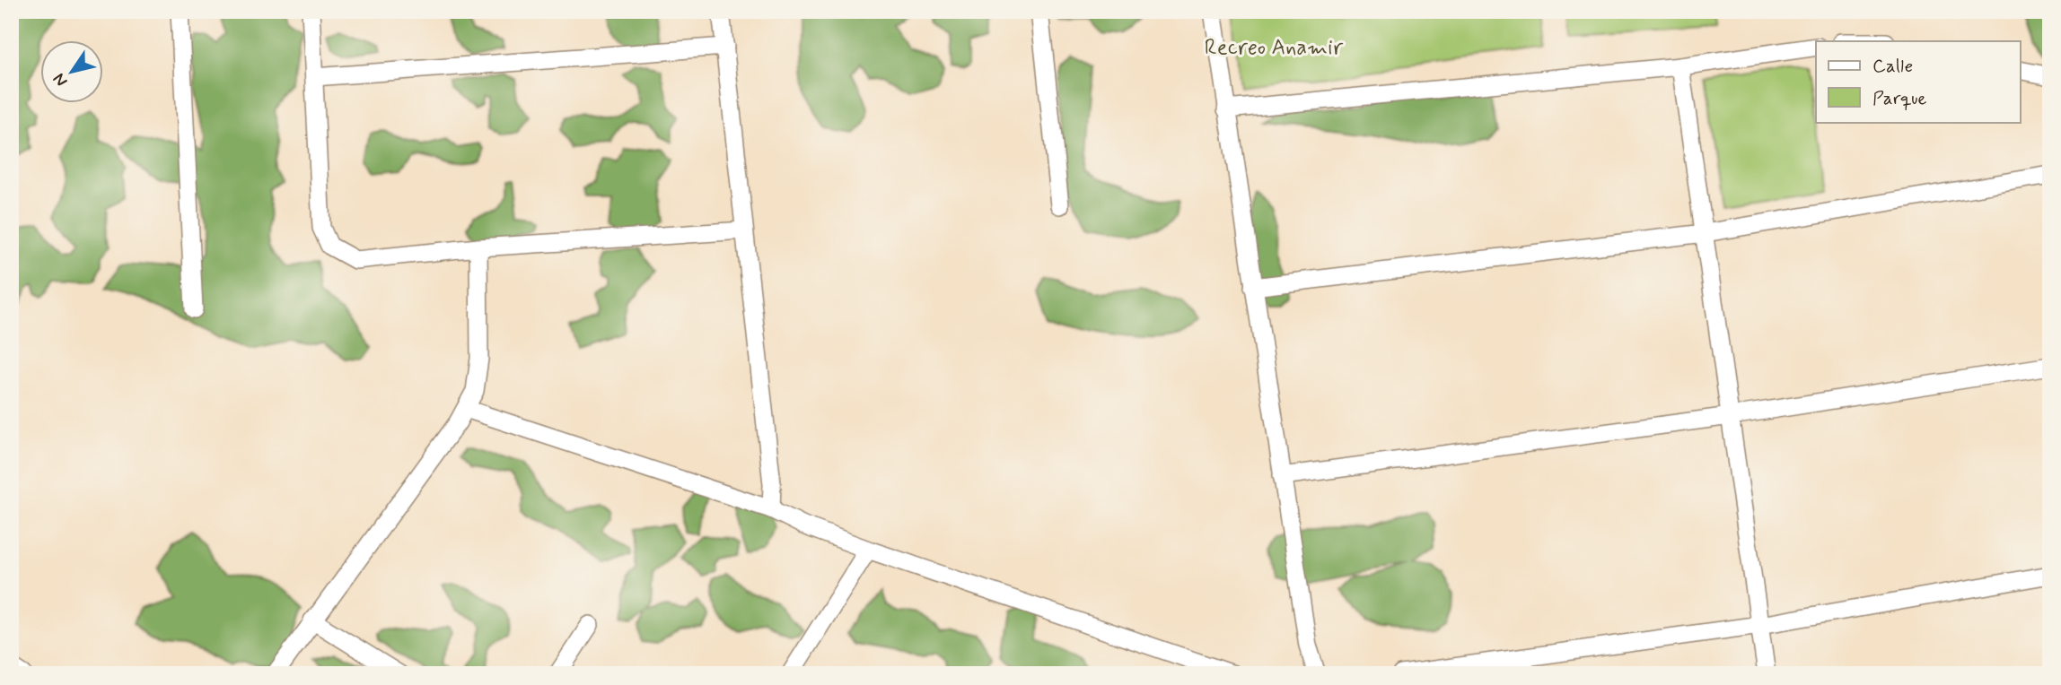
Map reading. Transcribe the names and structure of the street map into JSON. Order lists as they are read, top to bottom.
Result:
{
  "parks": ["Recreo Anamir"],
  "legend": ["Calle", "Parque"],
  "north": "bottom left"
}
